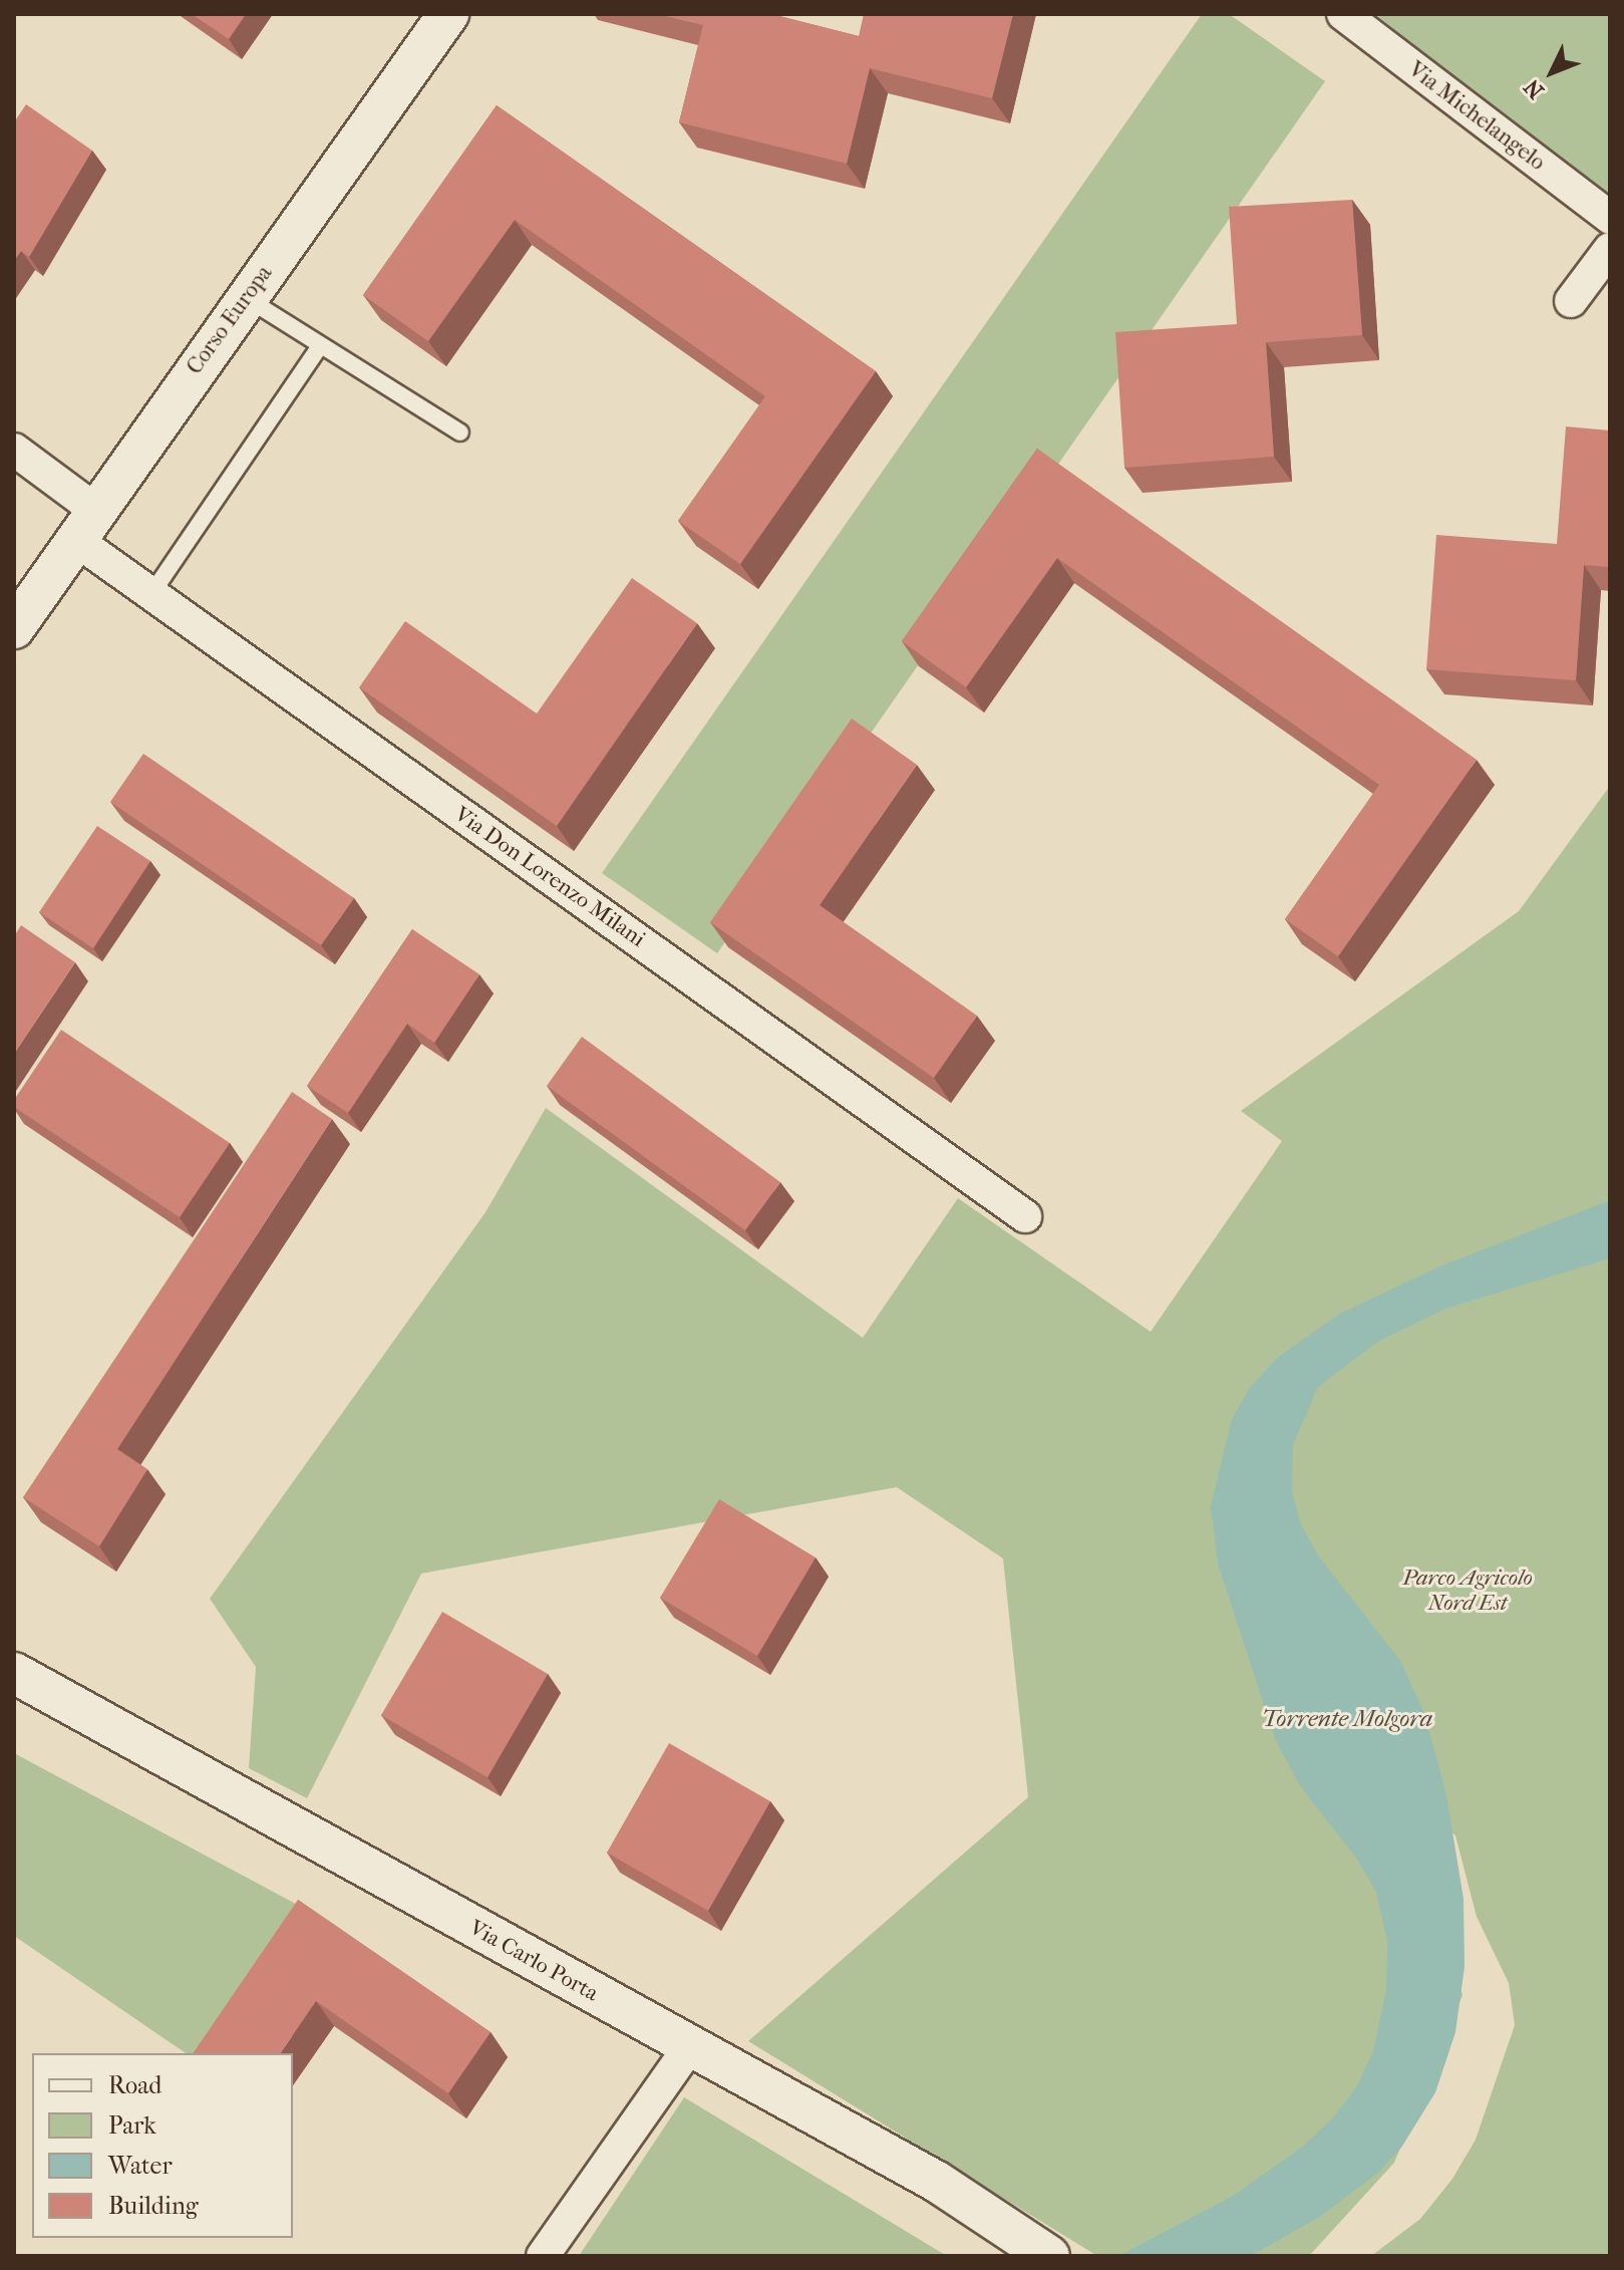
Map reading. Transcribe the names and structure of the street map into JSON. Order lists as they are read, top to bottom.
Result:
{
  "streets": {
    "street": [
      "Via Michelangelo",
      "Corso Europa",
      "Via Don Lorenzo Milani",
      "Via Carlo Porta"
    ]
  },
  "crossings": [
    ["Corso Europa", "Via Don Lorenzo Milani"]
  ],
  "water": ["Torrente Molgora"],
  "parks": ["Parco Agricolo Nord Est"],
  "legend": [
    "Road",
    "Park",
    "Water",
    "Building"
  ],
  "north": "bottom left"
}
